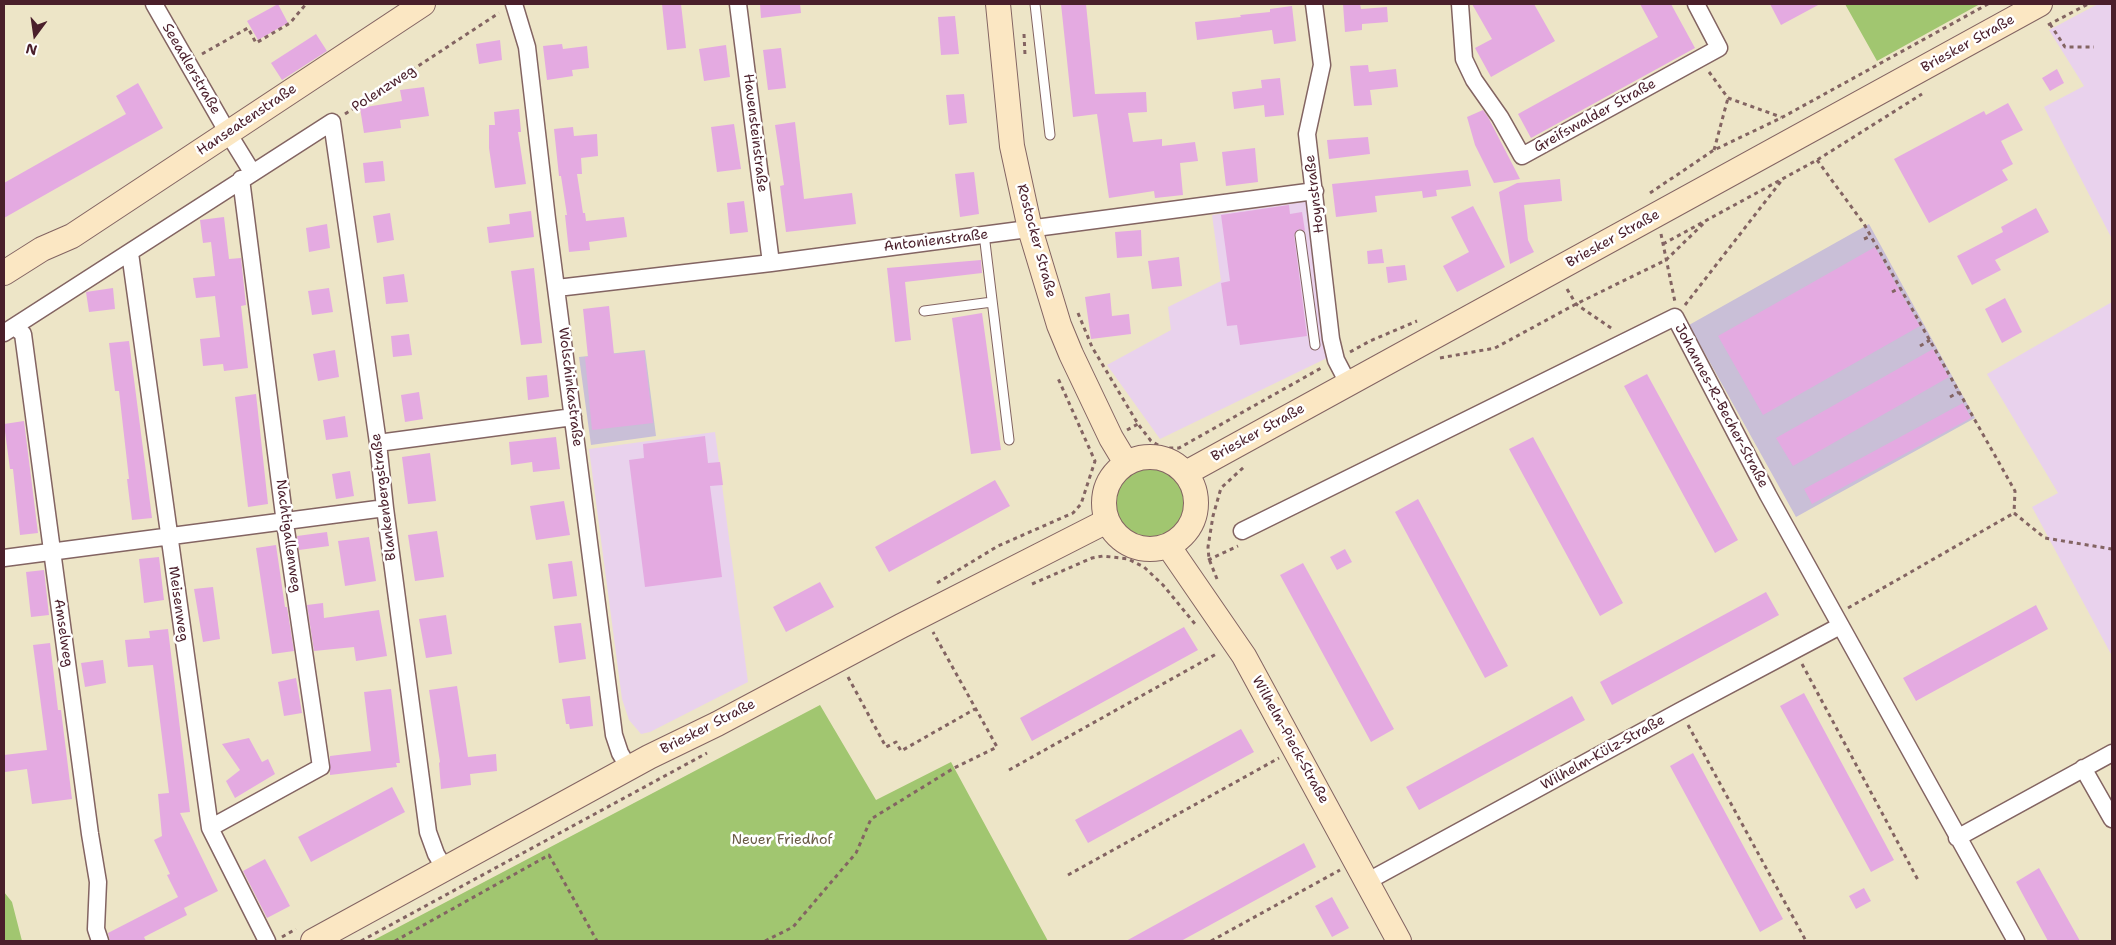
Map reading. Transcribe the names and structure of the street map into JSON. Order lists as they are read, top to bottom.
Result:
{
  "streets": {
    "main road": [
      "Briesker Straße",
      "Hanseatenstraße",
      "Rostocker Straße",
      "Wilhelm-Pieck-Straße"
    ],
    "street": [
      "Seeadlerstraße",
      "Greifswalder Straße",
      "Hauensteinstraße",
      "Hoynstraße",
      "Antonienstraße",
      "Wolschinkastraße",
      "Johannes-R.-Becher-Straße",
      "Blankenbergstraße",
      "Nachtigallenweg",
      "Meisenweg",
      "Amselweg",
      "Wilhelm-Külz-Straße"
    ],
    "path": ["Polenzweg"]
  },
  "crossings": [
    ["Briesker Straße", "Hoynstraße"],
    ["Briesker Straße", "Rostocker Straße"],
    ["Briesker Straße", "Wolschinkastraße"],
    ["Briesker Straße", "Blankenbergstraße"],
    ["Briesker Straße", "Wilhelm-Pieck-Straße"],
    ["Seeadlerstraße", "Hanseatenstraße"],
    ["Polenzweg", "Wolschinkastraße"],
    ["Polenzweg", "Blankenbergstraße"],
    ["Hauensteinstraße", "Antonienstraße"],
    ["Hoynstraße", "Antonienstraße"],
    ["Antonienstraße", "Rostocker Straße"],
    ["Antonienstraße", "Wolschinkastraße"],
    ["Rostocker Straße", "Wilhelm-Pieck-Straße"],
    ["Johannes-R.-Becher-Straße", "Wilhelm-Külz-Straße"],
    ["Nachtigallenweg", "Meisenweg"],
    ["Wilhelm-Pieck-Straße", "Wilhelm-Külz-Straße"]
  ],
  "parks": ["Neuer Friedhof"],
  "north": "bottom"
}
